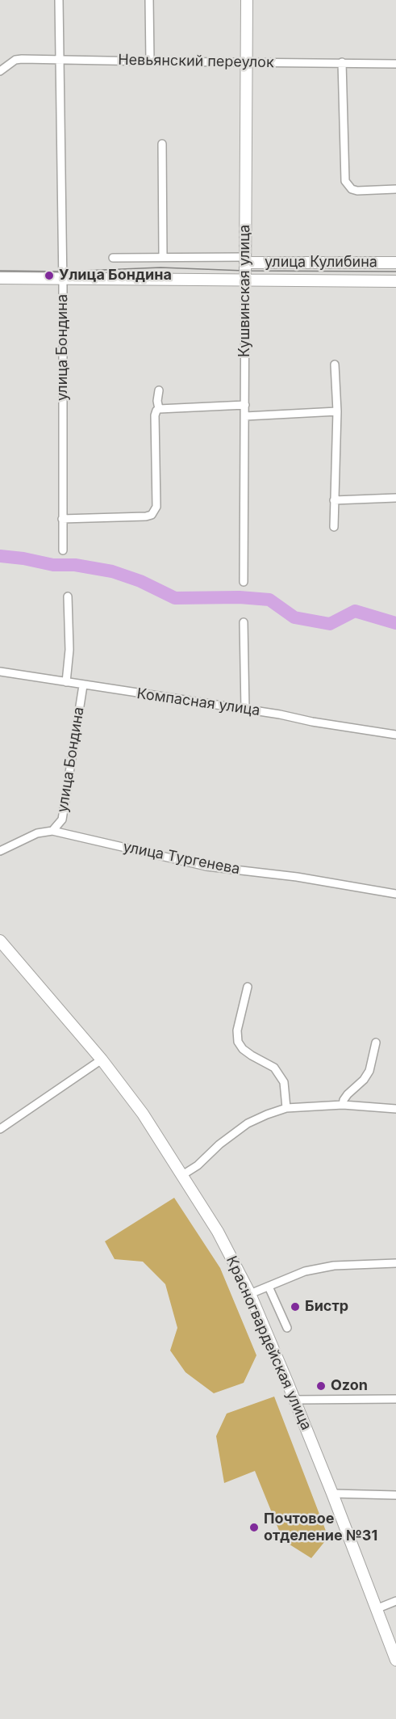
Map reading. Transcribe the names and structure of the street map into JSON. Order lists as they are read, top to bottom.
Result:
{
  "streets": {
    "main road": ["улица Кулибина", "Кушвинская улица", "Красногвардейская улица"],
    "street": [
      "Невьянский переулок",
      "улица Бондина",
      "Компасная улица",
      "улица Тургенева"
    ]
  },
  "crossings": [
    ["Невьянский переулок", "Кушвинская улица"],
    ["Невьянский переулок", "улица Бондина"],
    ["улица Кулибина", "Кушвинская улица"],
    ["улица Кулибина", "улица Бондина"],
    ["улица Бондина", "Компасная улица"],
    ["улица Бондина", "улица Тургенева"]
  ],
  "places": [
    "Улица Бондина",
    "Бистр",
    "Ozon",
    "Почтовое отделение №31"
  ]
}
